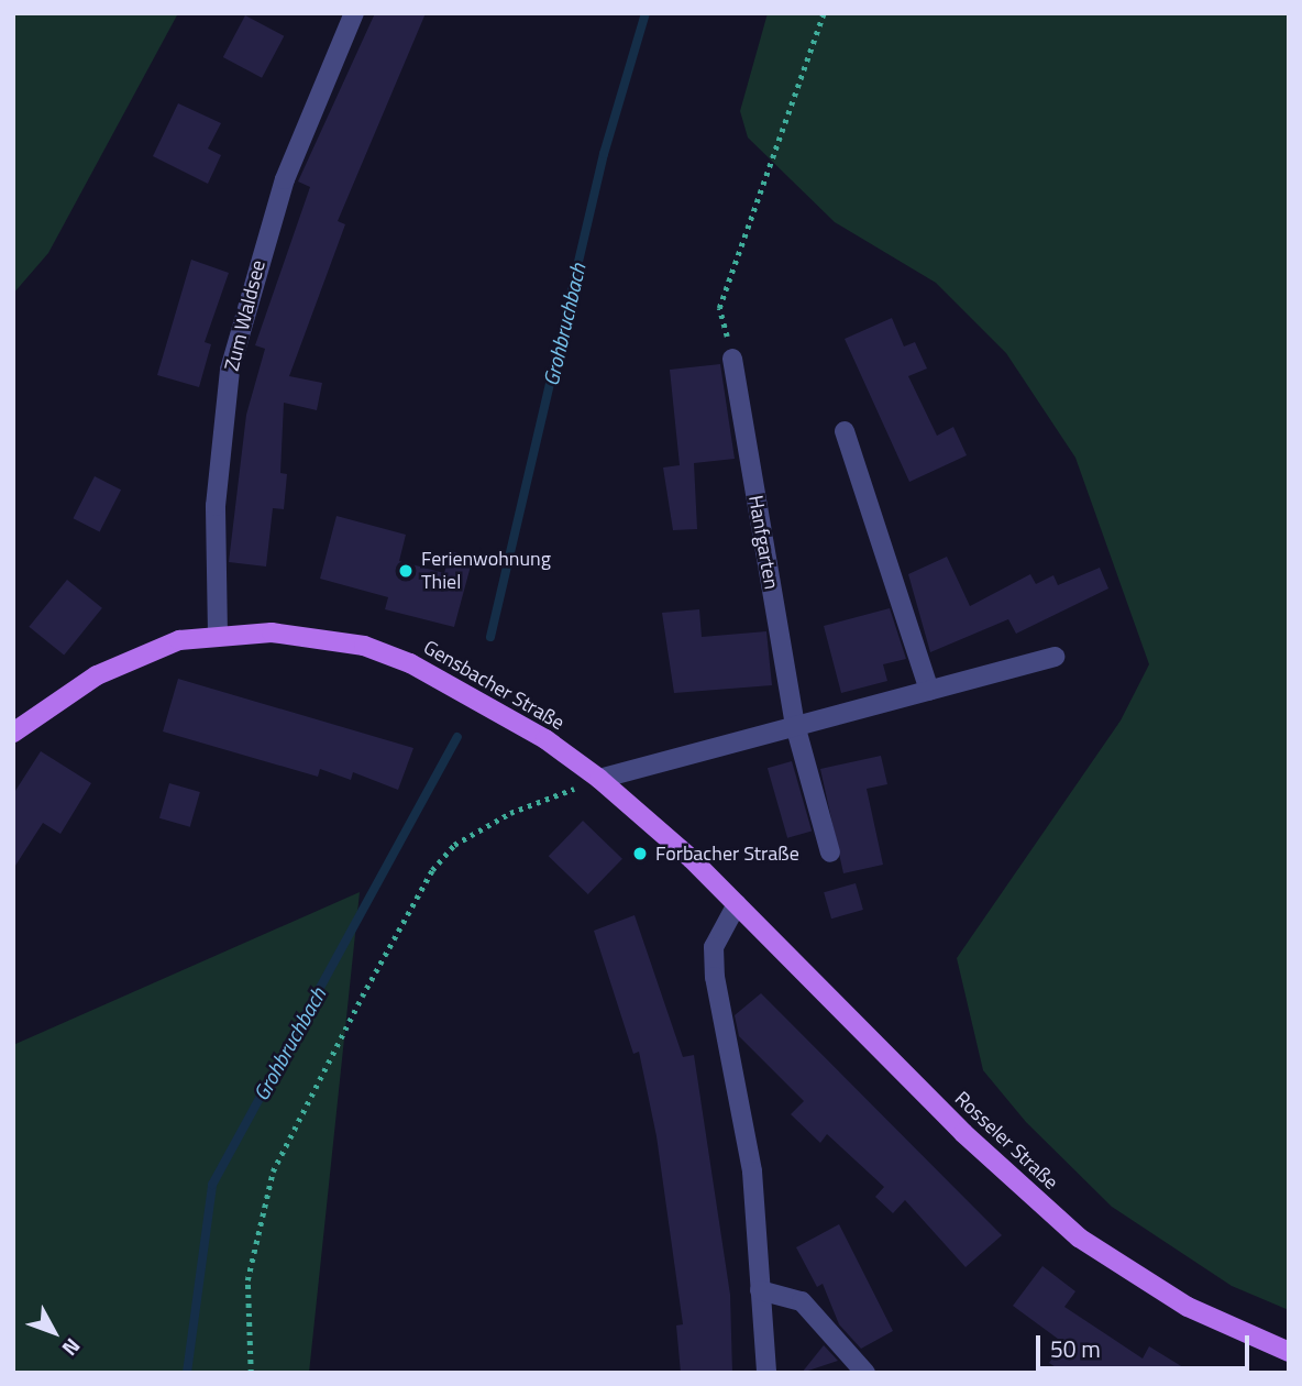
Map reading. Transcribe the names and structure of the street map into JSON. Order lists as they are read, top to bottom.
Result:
{
  "streets": {
    "main road": ["Gensbacher Straße", "Rosseler Straße"],
    "street": ["Zum Waldsee", "Hanfgarten"]
  },
  "crossings": [
    ["Zum Waldsee", "Gensbacher Straße"],
    ["Gensbacher Straße", "Rosseler Straße"]
  ],
  "water": ["Grohbruchbach"],
  "places": ["Ferienwohnung Thiel", "Forbacher Straße"],
  "scale_bar": "50 m",
  "north": "bottom right"
}
